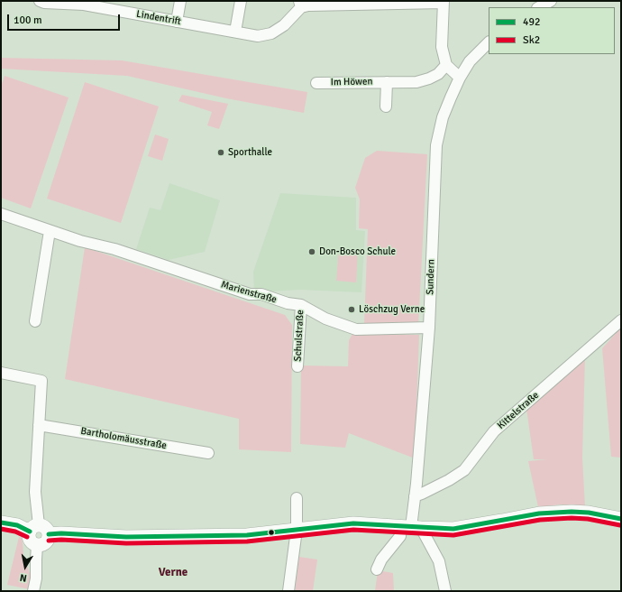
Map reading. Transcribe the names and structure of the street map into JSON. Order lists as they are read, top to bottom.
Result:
{
  "streets": {
    "street": [
      "Lindentrift",
      "Im Höwen",
      "Sundern",
      "Marienstraße",
      "Schulstraße",
      "Kittelstraße",
      "Bartholomäusstraße"
    ]
  },
  "crossings": [
    ["Sundern", "Marienstraße"],
    ["Sundern", "Kittelstraße"],
    ["Marienstraße", "Schulstraße"]
  ],
  "districts": ["Verne"],
  "places": ["Sporthalle", "Don-Bosco Schule", "Löschzug Verne"],
  "lines": ["transit line 492", "transit line Sk2"],
  "legend": ["492", "Sk2"],
  "scale_bar": "100 m",
  "north": "bottom"
}
